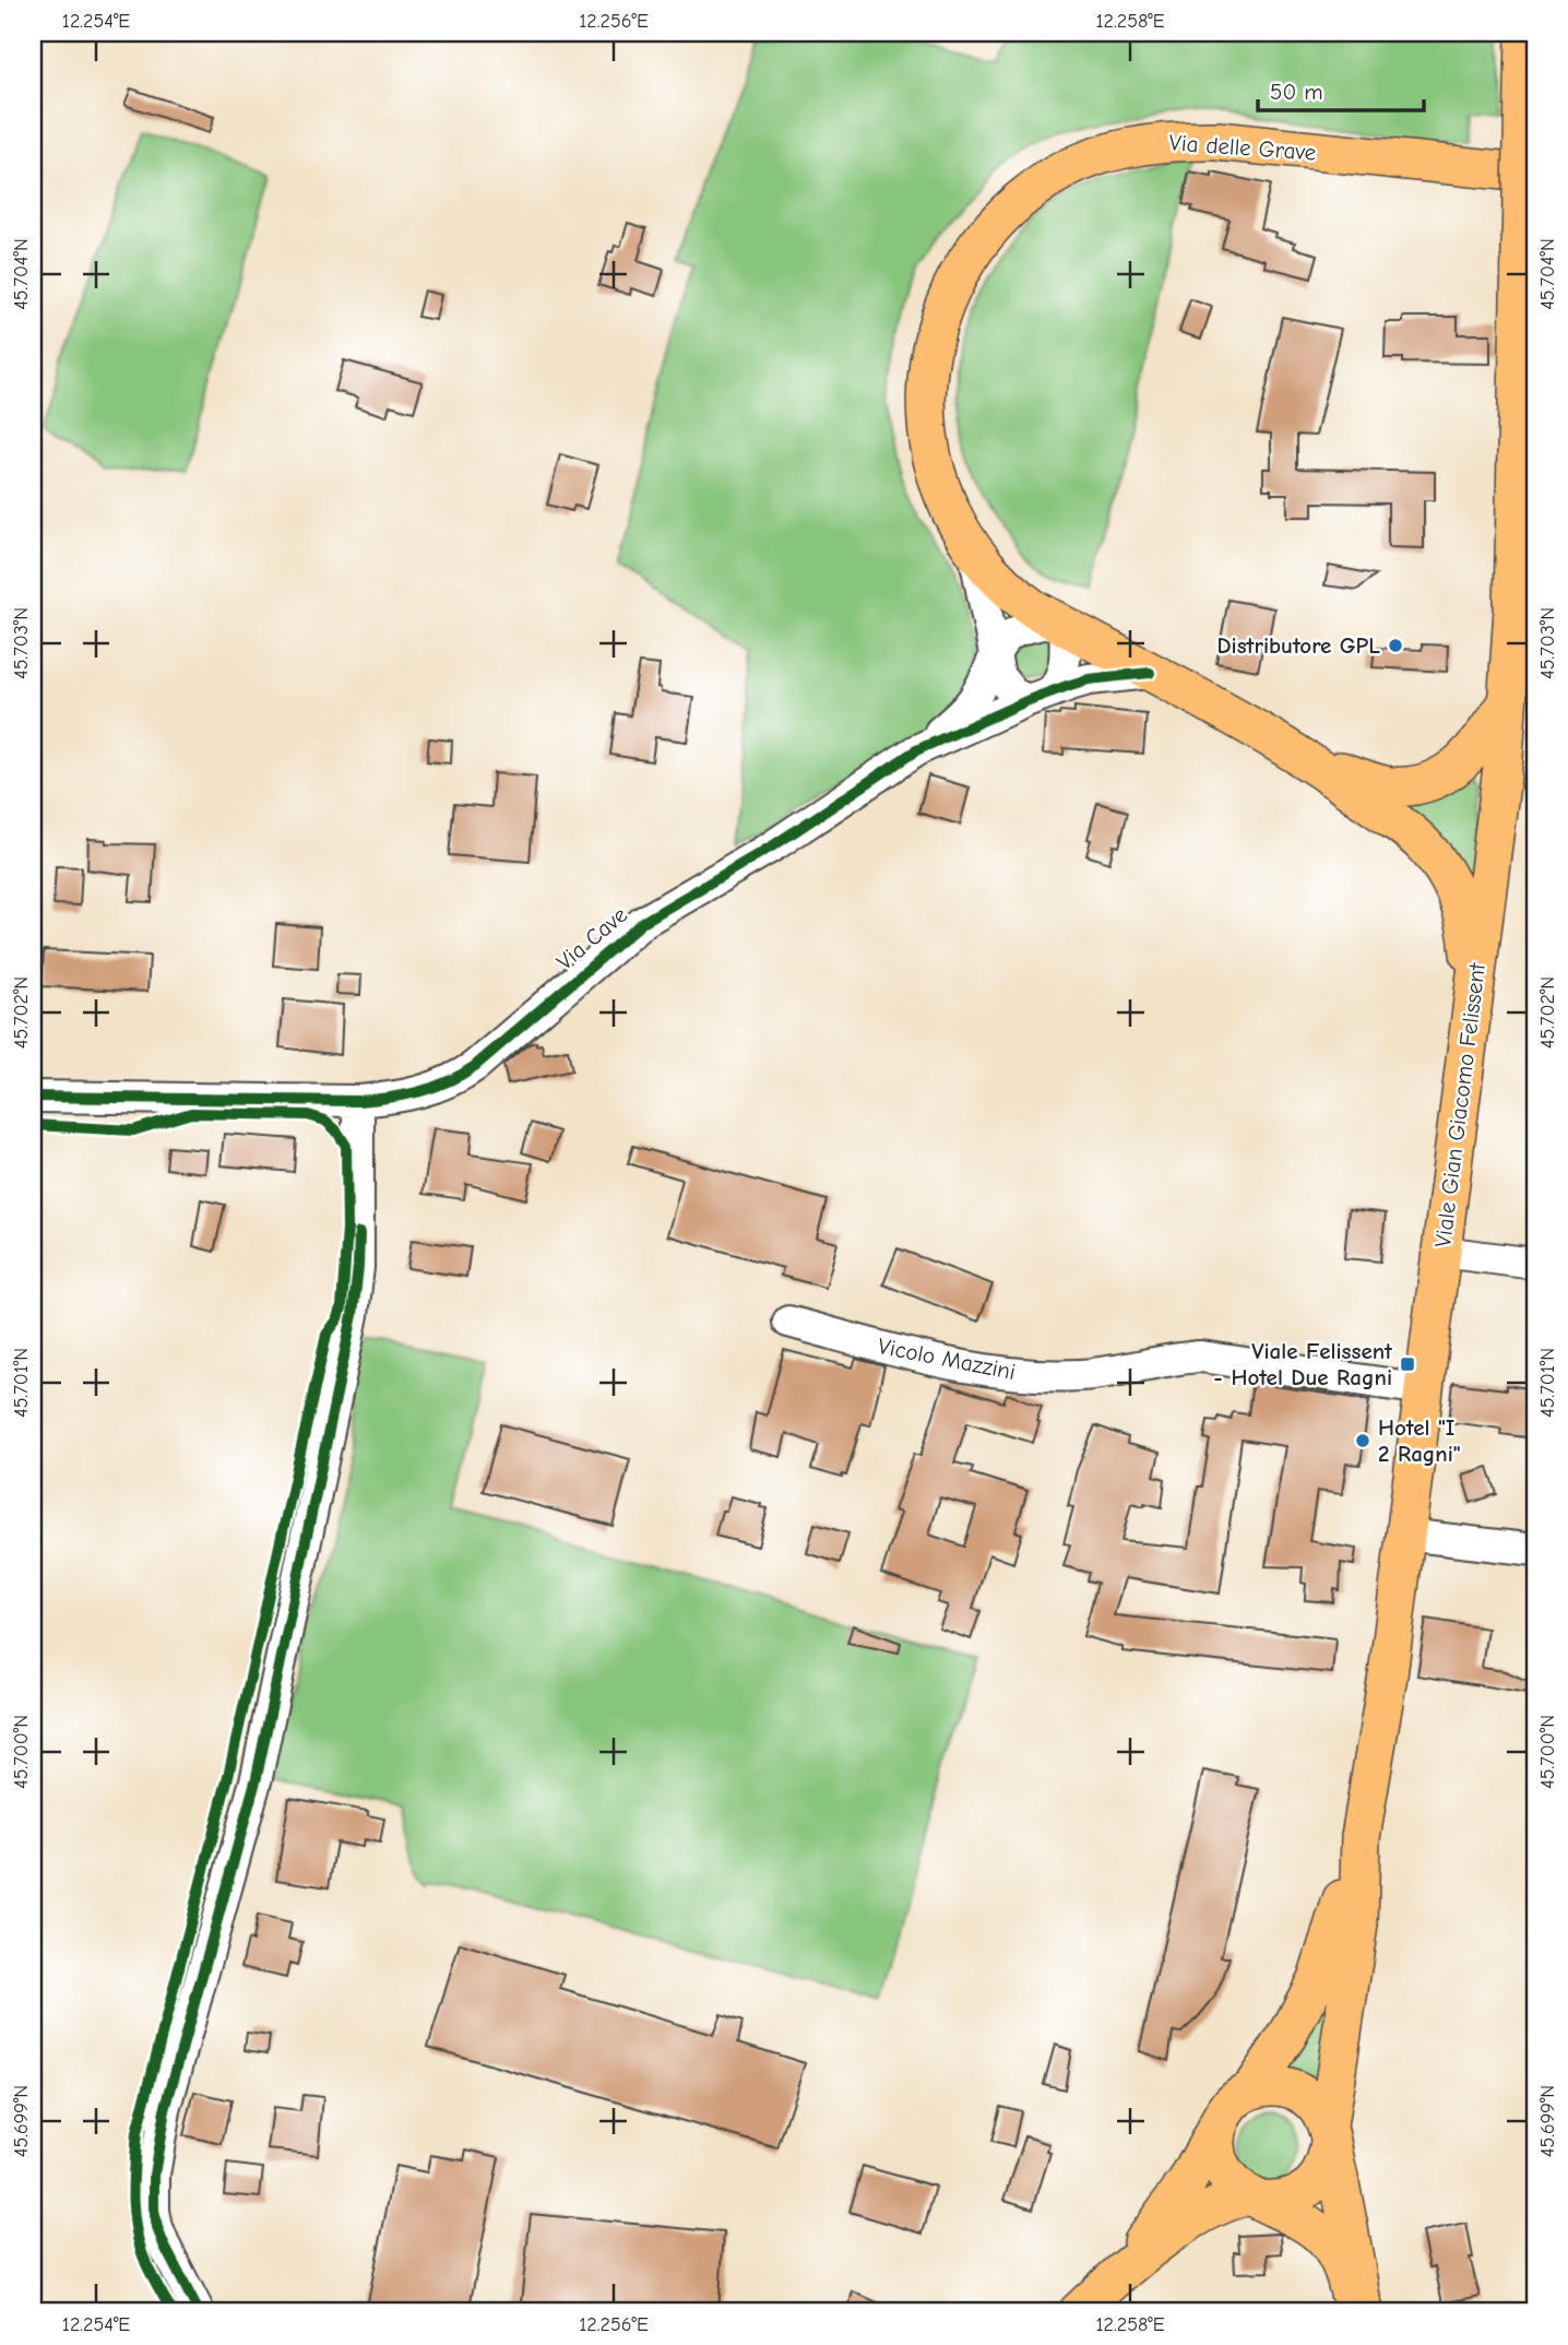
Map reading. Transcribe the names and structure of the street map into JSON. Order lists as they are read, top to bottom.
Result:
{
  "streets": {
    "main road": ["Via delle Grave", "Viale Gian Giacomo Felissent"],
    "street": ["Via Cave", "Vicolo Mazzini"]
  },
  "crossings": [
    ["Via delle Grave", "Via Cave"],
    ["Via delle Grave", "Viale Gian Giacomo Felissent"],
    ["Viale Gian Giacomo Felissent", "Vicolo Mazzini"]
  ],
  "places": {
    "other": ["Distributore GPL", "Hotel \"I 2 Ragni\""],
    "transit": ["Viale Felissent - Hotel Due Ragni"]
  },
  "scale_bar": "50 m",
  "coordinates": [
    "12.254°E",
    "12.256°E",
    "12.258°E",
    "45.704°N",
    "45.703°N",
    "45.702°N",
    "45.701°N",
    "45.700°N",
    "45.699°N"
  ]
}
